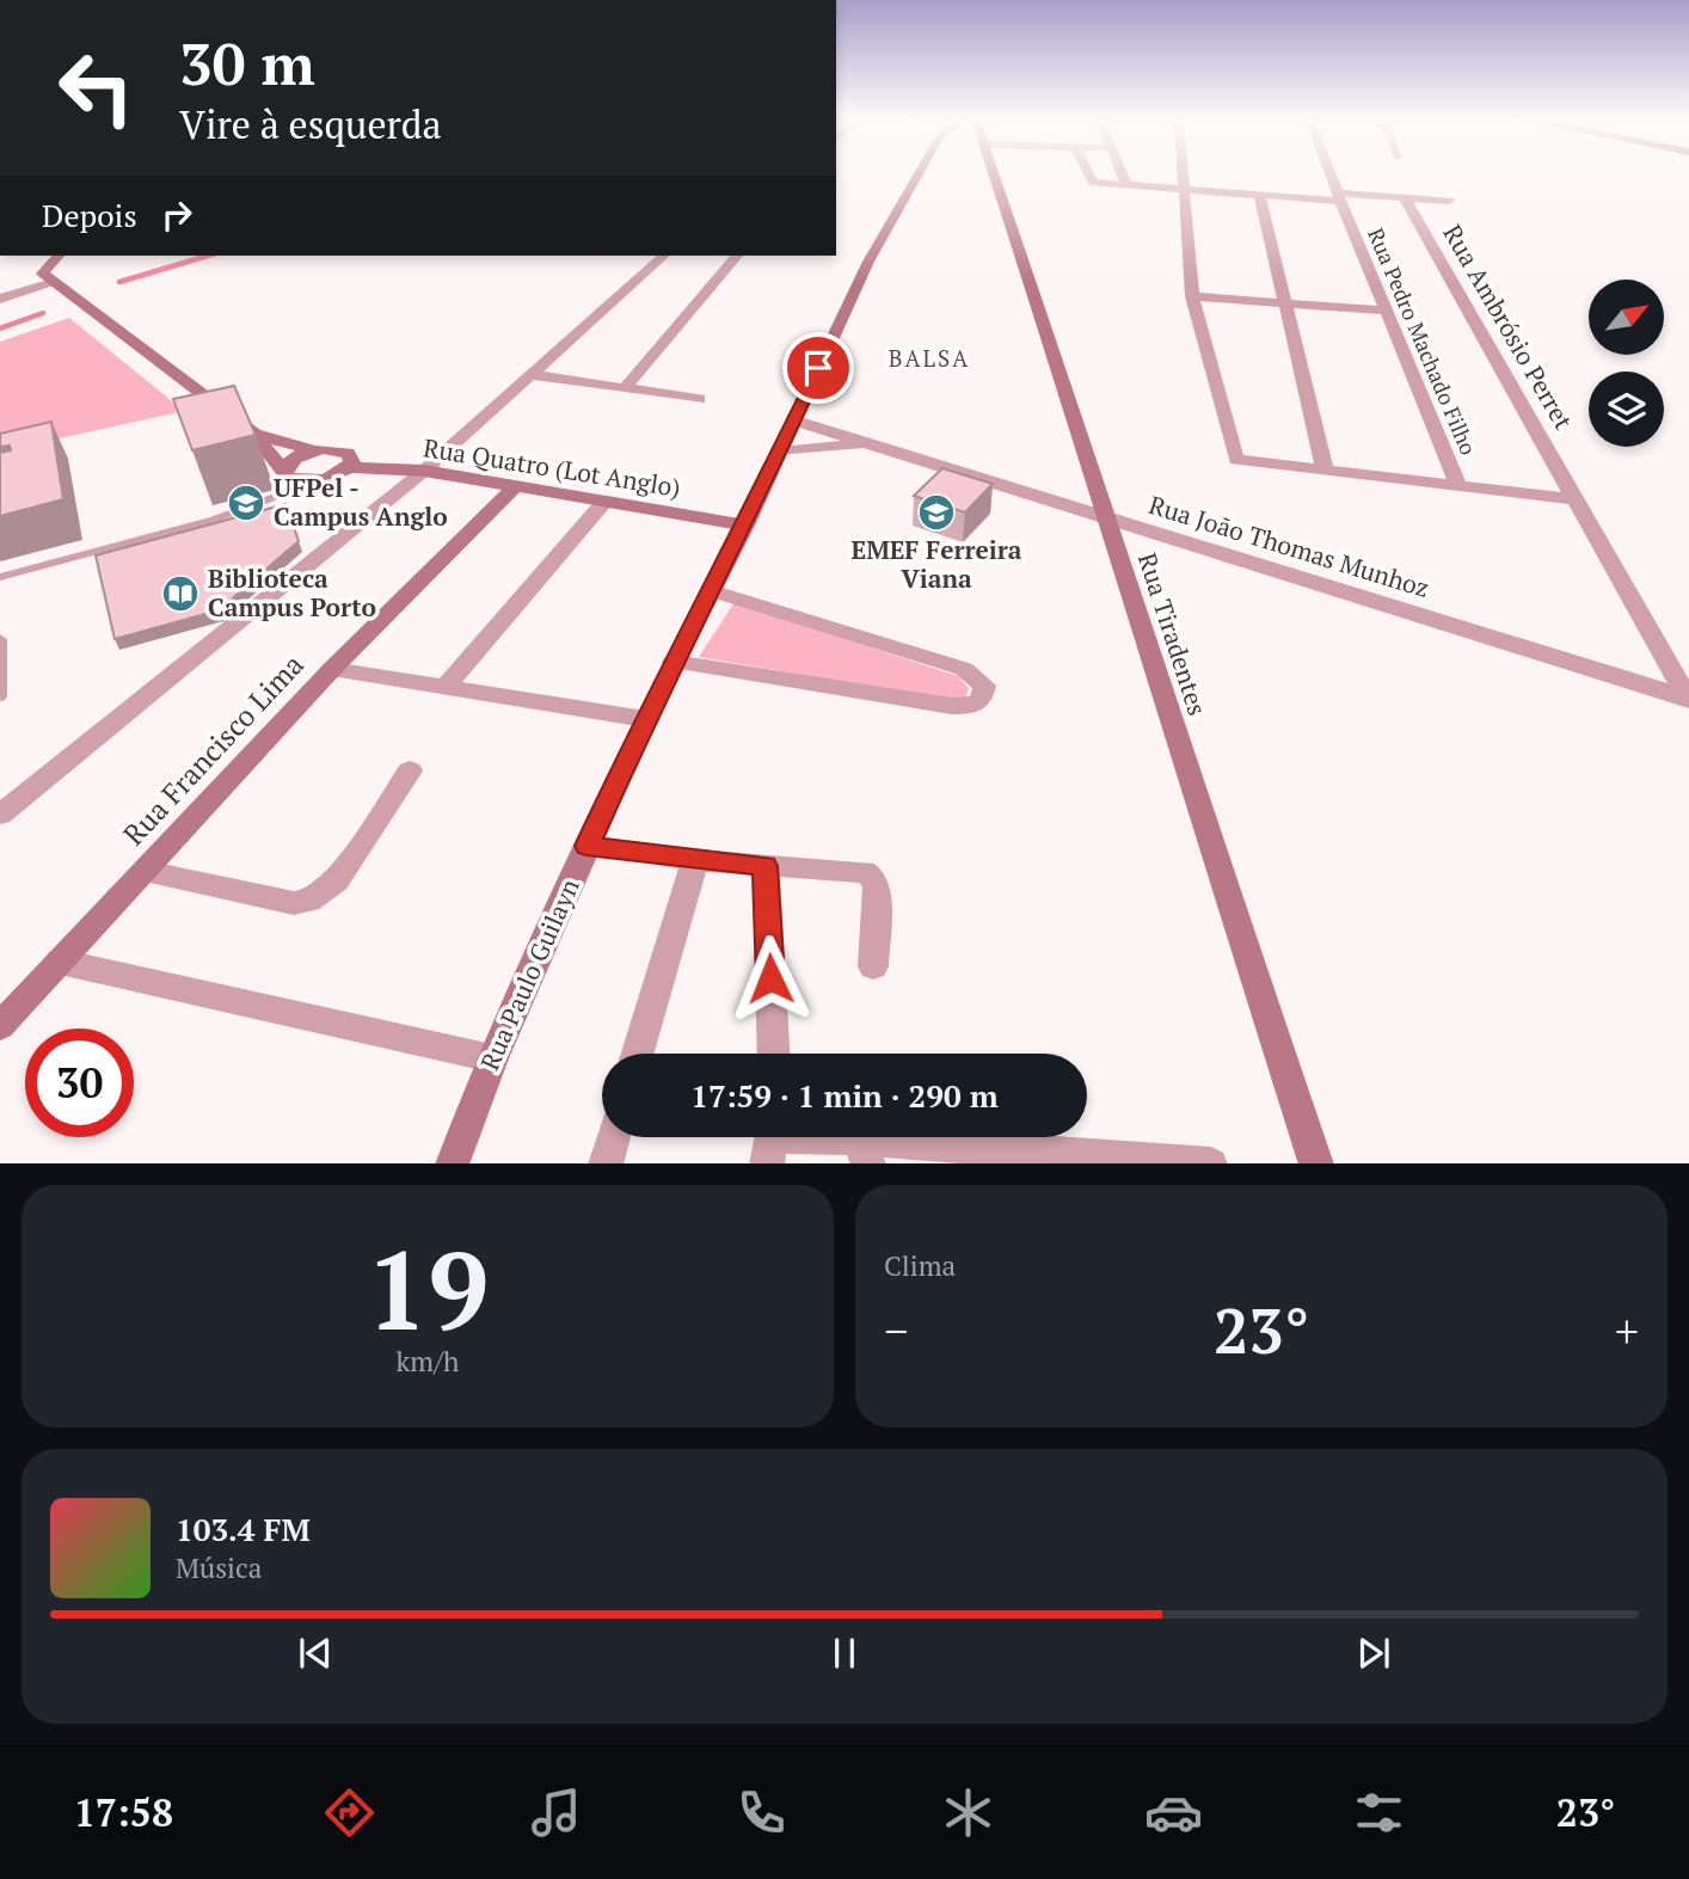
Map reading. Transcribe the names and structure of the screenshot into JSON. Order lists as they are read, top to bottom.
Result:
{
  "streets": {
    "street": [
      "Rua Ambrósio Perret",
      "Rua Pedro Machado Filho",
      "Rua Quatro (Lot Anglo)",
      "Rua João Thomas Munhoz",
      "Rua Tiradentes",
      "Rua Francisco Lima",
      "Rua Paulo Guilayn"
    ]
  },
  "crossings": [
    ["Rua Ambrósio Perret", "Rua João Thomas Munhoz"],
    ["Rua Quatro (Lot Anglo)", "Rua Francisco Lima"],
    ["Rua Quatro (Lot Anglo)", "Rua Paulo Guilayn"],
    ["Rua João Thomas Munhoz", "Rua Tiradentes"],
    ["Rua João Thomas Munhoz", "Rua Paulo Guilayn"]
  ],
  "districts": ["BALSA"],
  "places": {
    "school or university": ["UFPel - Campus Anglo", "EMEF Ferreira Viana"],
    "library": ["Biblioteca Campus Porto"]
  },
  "north": "top right",
  "page": {
    "turn": ["30 m", "Vire à esquerda"],
    "then": "Depois",
    "limit": "30",
    "trip": "17:59 · 1 min · 290 m",
    "tile": [
      ["19", "km/h"],
      "Clima"
    ],
    "heat": ["−", "23°", "+"],
    "song": ["103.4 FM", "Música"],
    "tabs": ["17:58", "23°"]
  }
}
